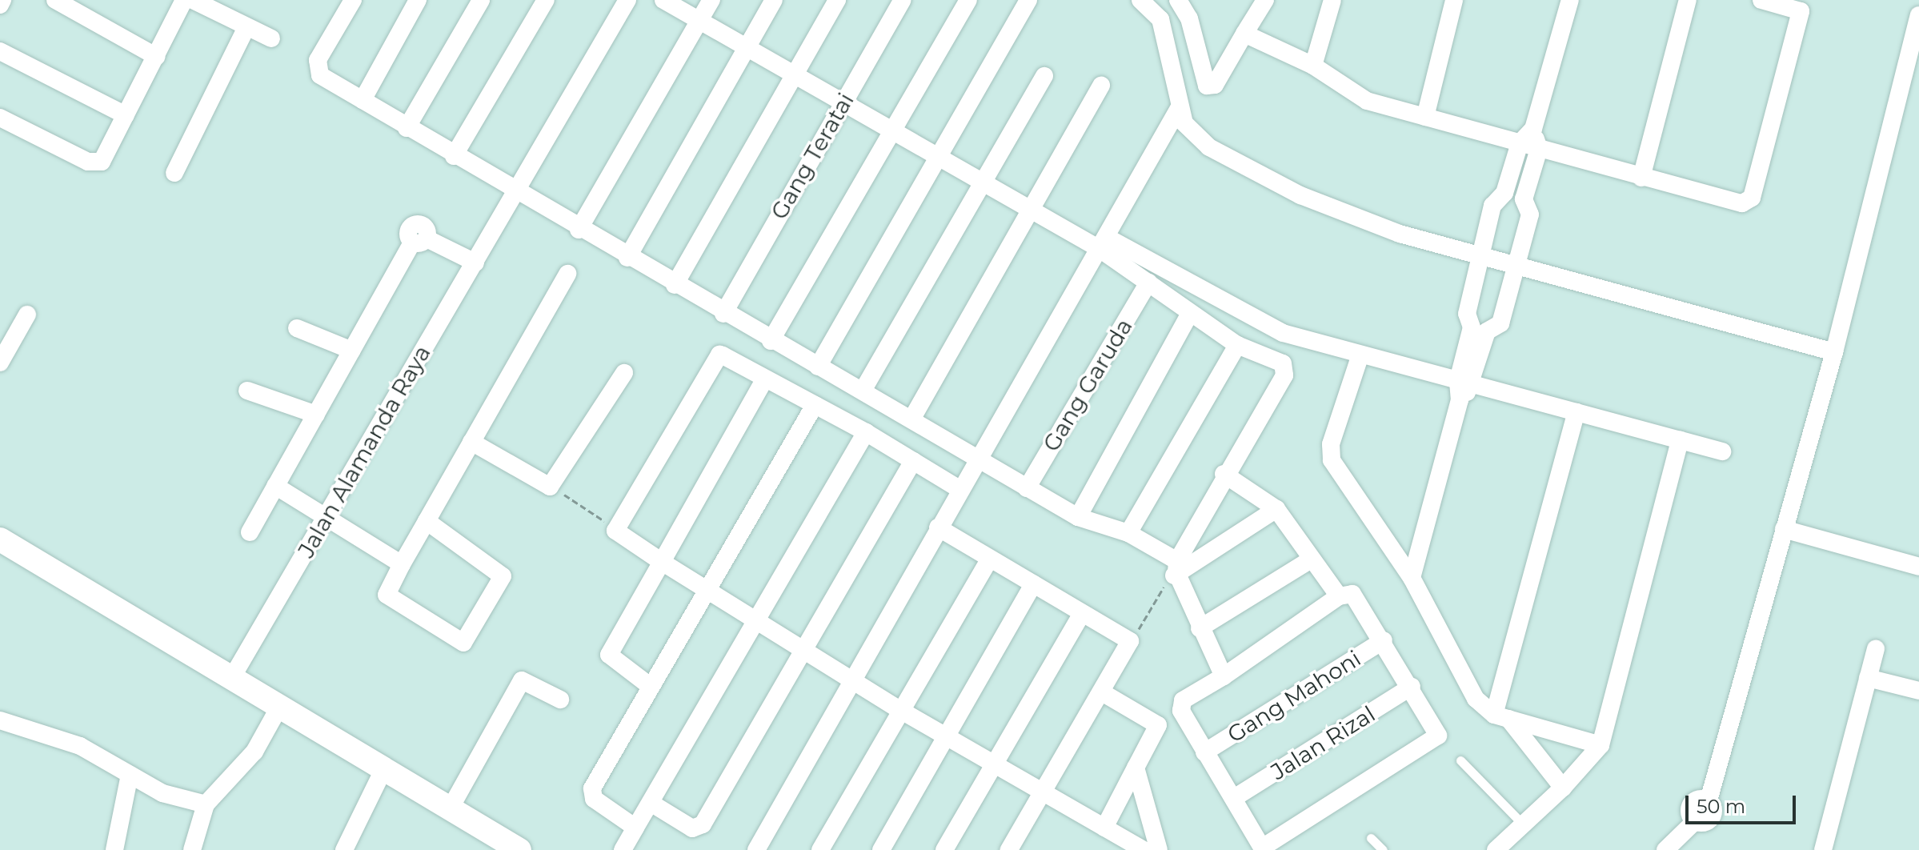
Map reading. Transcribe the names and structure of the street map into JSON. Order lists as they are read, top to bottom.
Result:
{
  "streets": {
    "street": [
      "Gang Teratai",
      "Gang Garuda",
      "Jalan Alamanda Raya",
      "Gang Mahoni",
      "Jalan Rizal"
    ]
  },
  "scale_bar": "50 m"
}
